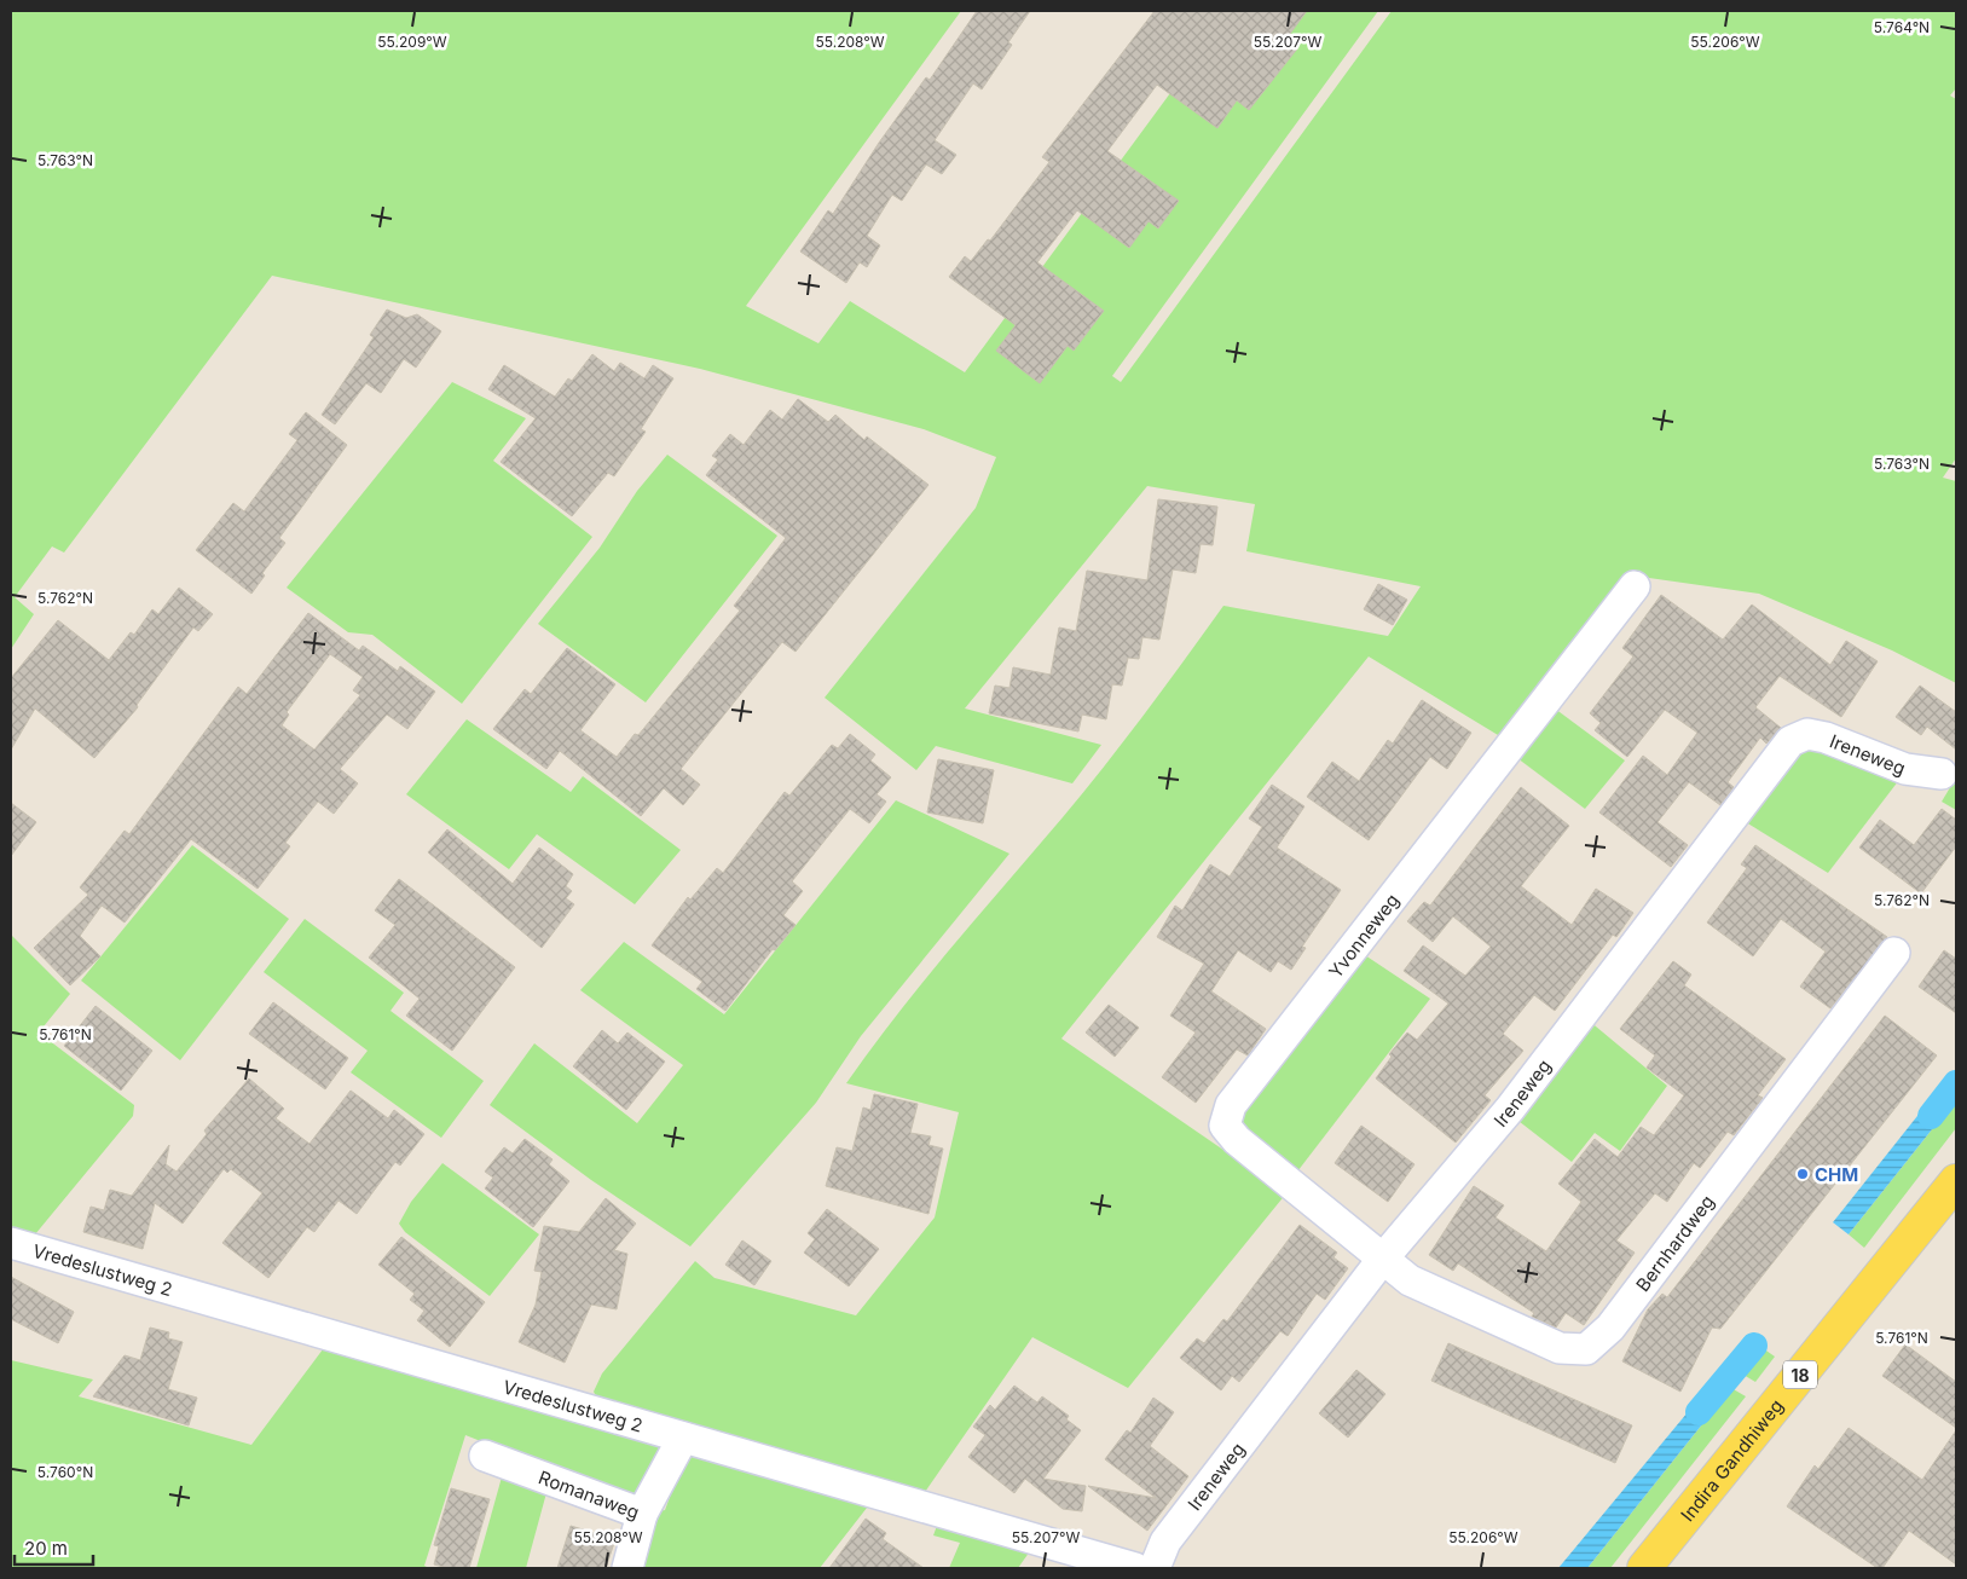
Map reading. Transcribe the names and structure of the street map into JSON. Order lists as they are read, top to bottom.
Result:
{
  "streets": {
    "main road": ["18", "Indira Gandhiweg"],
    "street": [
      "Ireneweg",
      "Yvonneweg",
      "Bernhardweg",
      "Vredeslustweg 2",
      "Romanaweg"
    ]
  },
  "crossings": [
    ["Ireneweg", "Yvonneweg"],
    ["Ireneweg", "Bernhardweg"],
    ["Yvonneweg", "Bernhardweg"]
  ],
  "places": ["CHM"],
  "scale_bar": "20 m",
  "coordinates": [
    "5.764°N",
    "55.209°W",
    "55.208°W",
    "55.207°W",
    "55.206°W",
    "5.763°N",
    "5.762°N",
    "5.761°N",
    "5.760°N"
  ]
}
